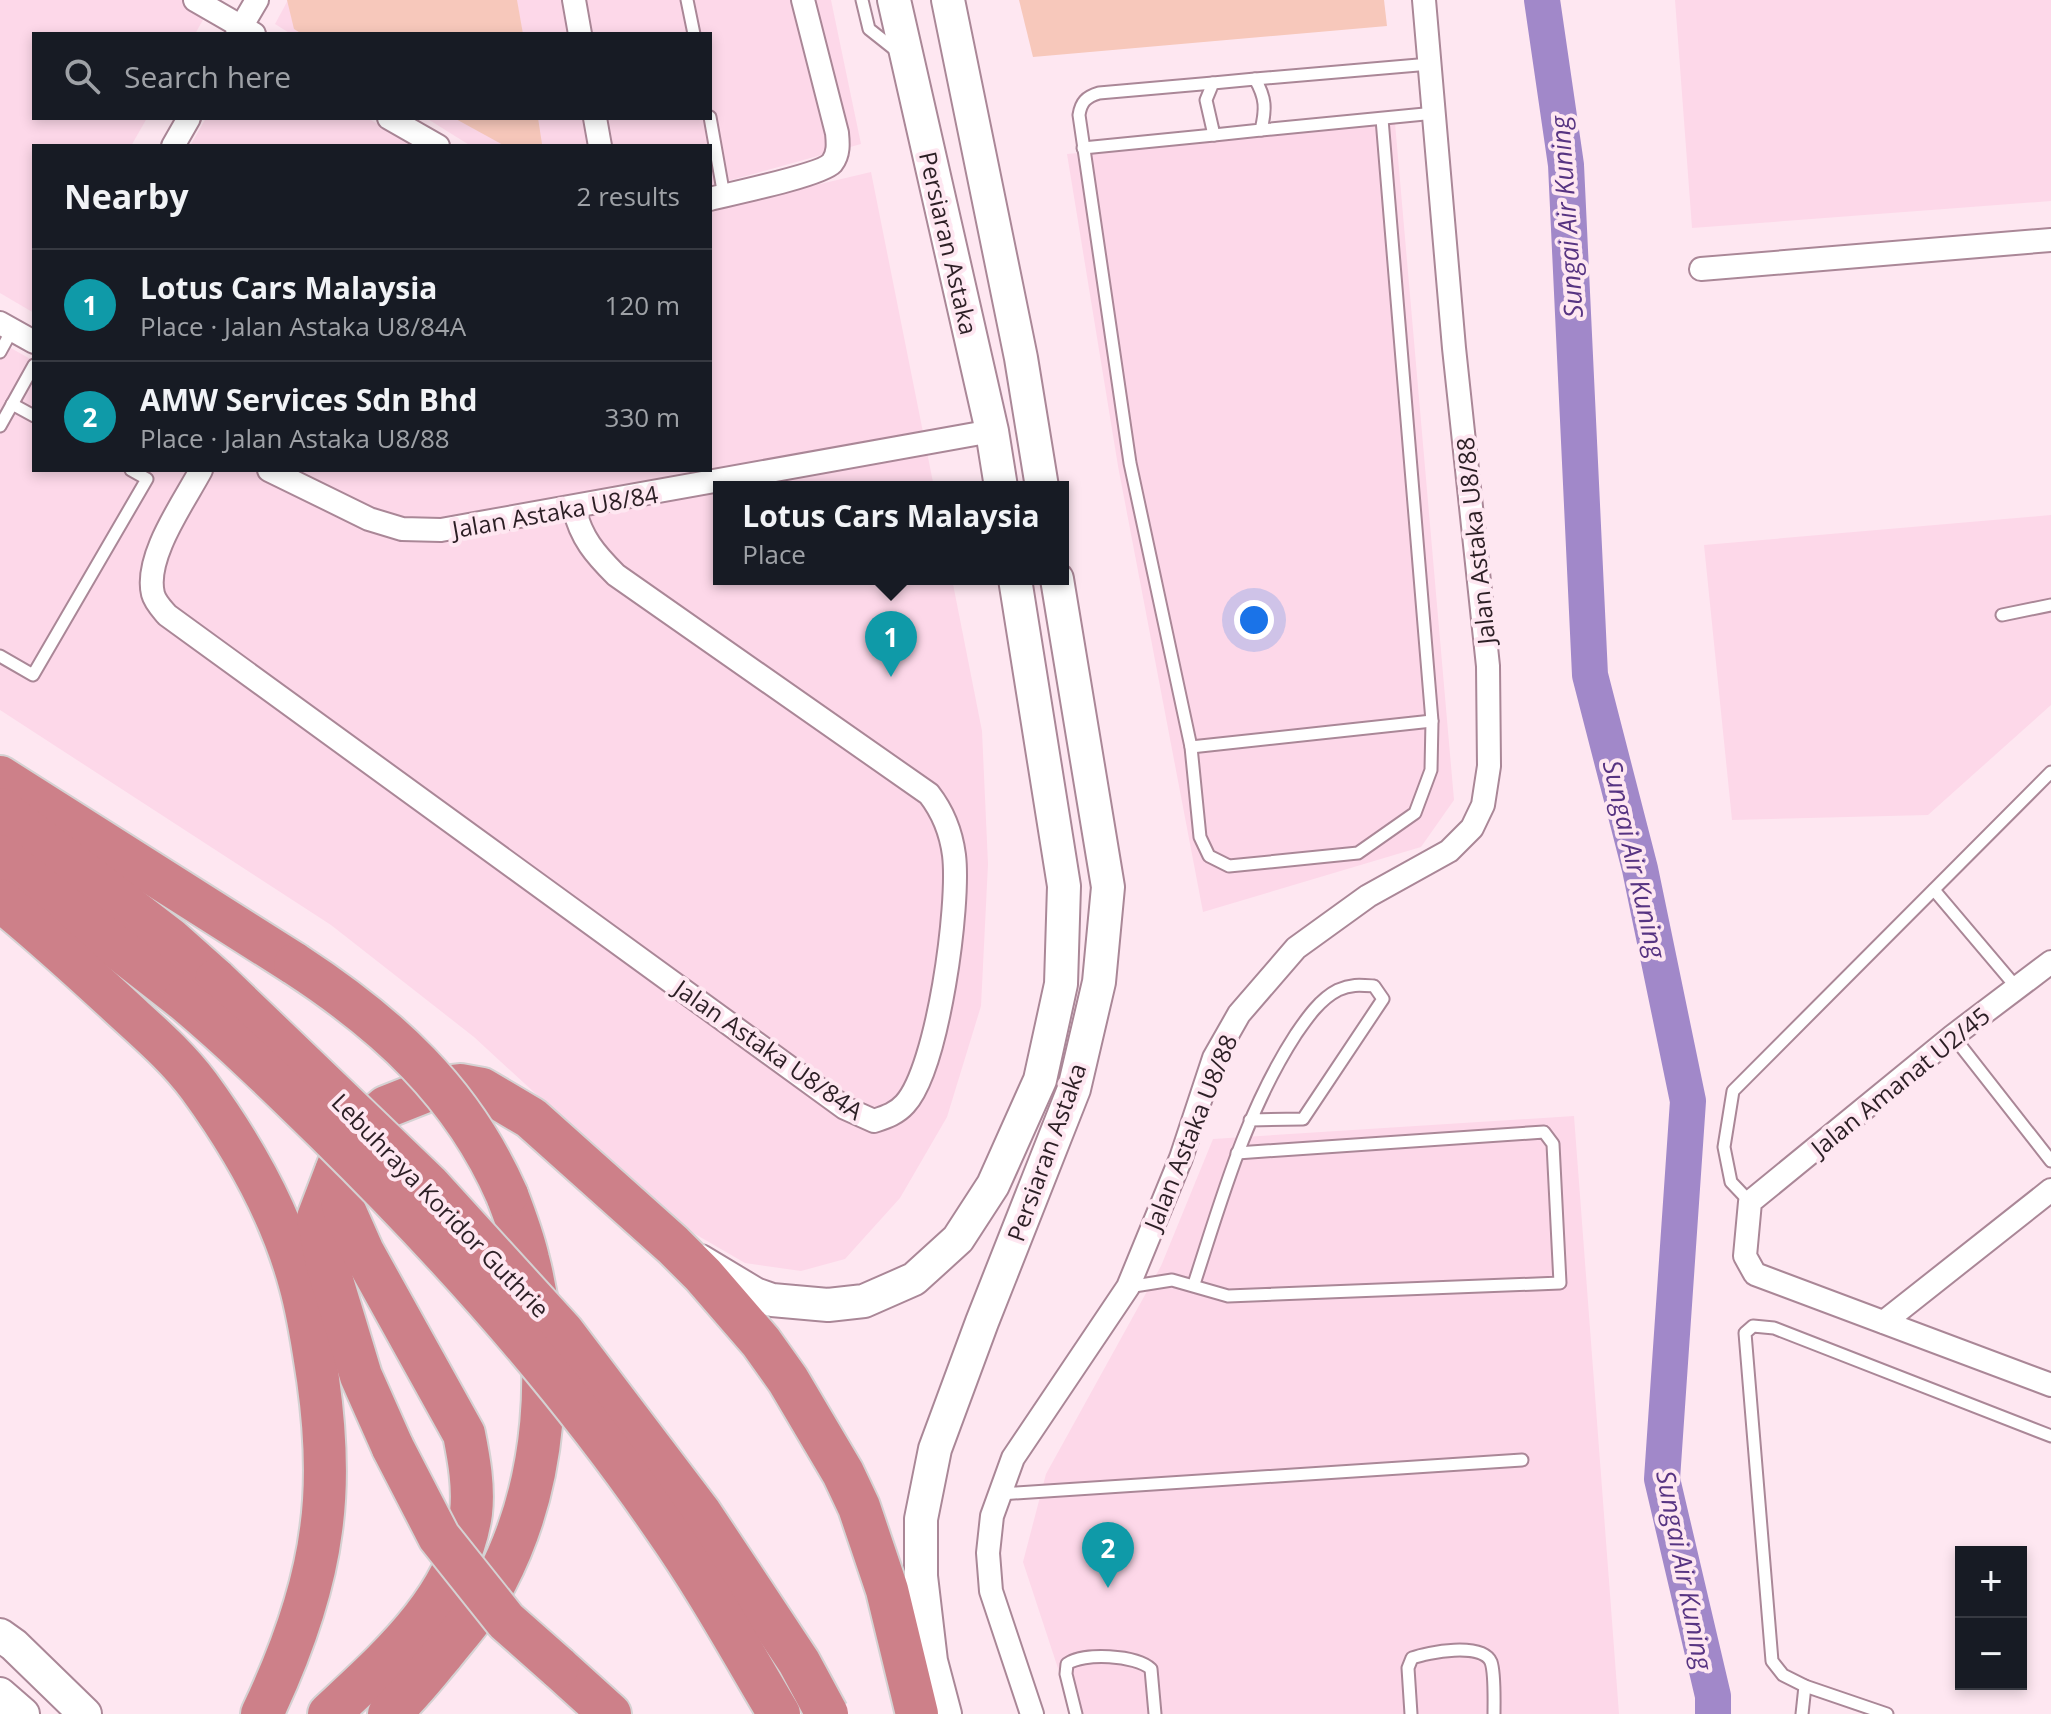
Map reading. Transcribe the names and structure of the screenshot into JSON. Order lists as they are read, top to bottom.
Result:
{
  "streets": {
    "highway": ["Lebuhraya Koridor Guthrie"],
    "main road": ["Persiaran Astaka"],
    "street": [
      "Jalan Astaka U8/84",
      "Jalan Astaka U8/88",
      "Jalan Astaka U8/84A",
      "Jalan Amanat U2/45"
    ]
  },
  "crossings": [
    ["Persiaran Astaka", "Jalan Astaka U8/84"],
    ["Jalan Astaka U8/84", "Jalan Astaka U8/84A"]
  ],
  "water": ["Sungai Air Kuning"],
  "page": {
    "search": "Search here",
    "heading": ["Nearby", "2 results"],
    "list": [
      {
        "mark": "1",
        "name": "Lotus Cars Malaysia",
        "note": "Place · Jalan Astaka U8/84A",
        "value": "120 m"
      },
      {
        "mark": "2",
        "name": "AMW Services Sdn Bhd",
        "note": "Place · Jalan Astaka U8/88",
        "value": "330 m"
      }
    ],
    "popup": ["Lotus Cars Malaysia", "Place"],
    "pins": ["1", "2"],
    "map_buttons": ["+", "−"]
  }
}
